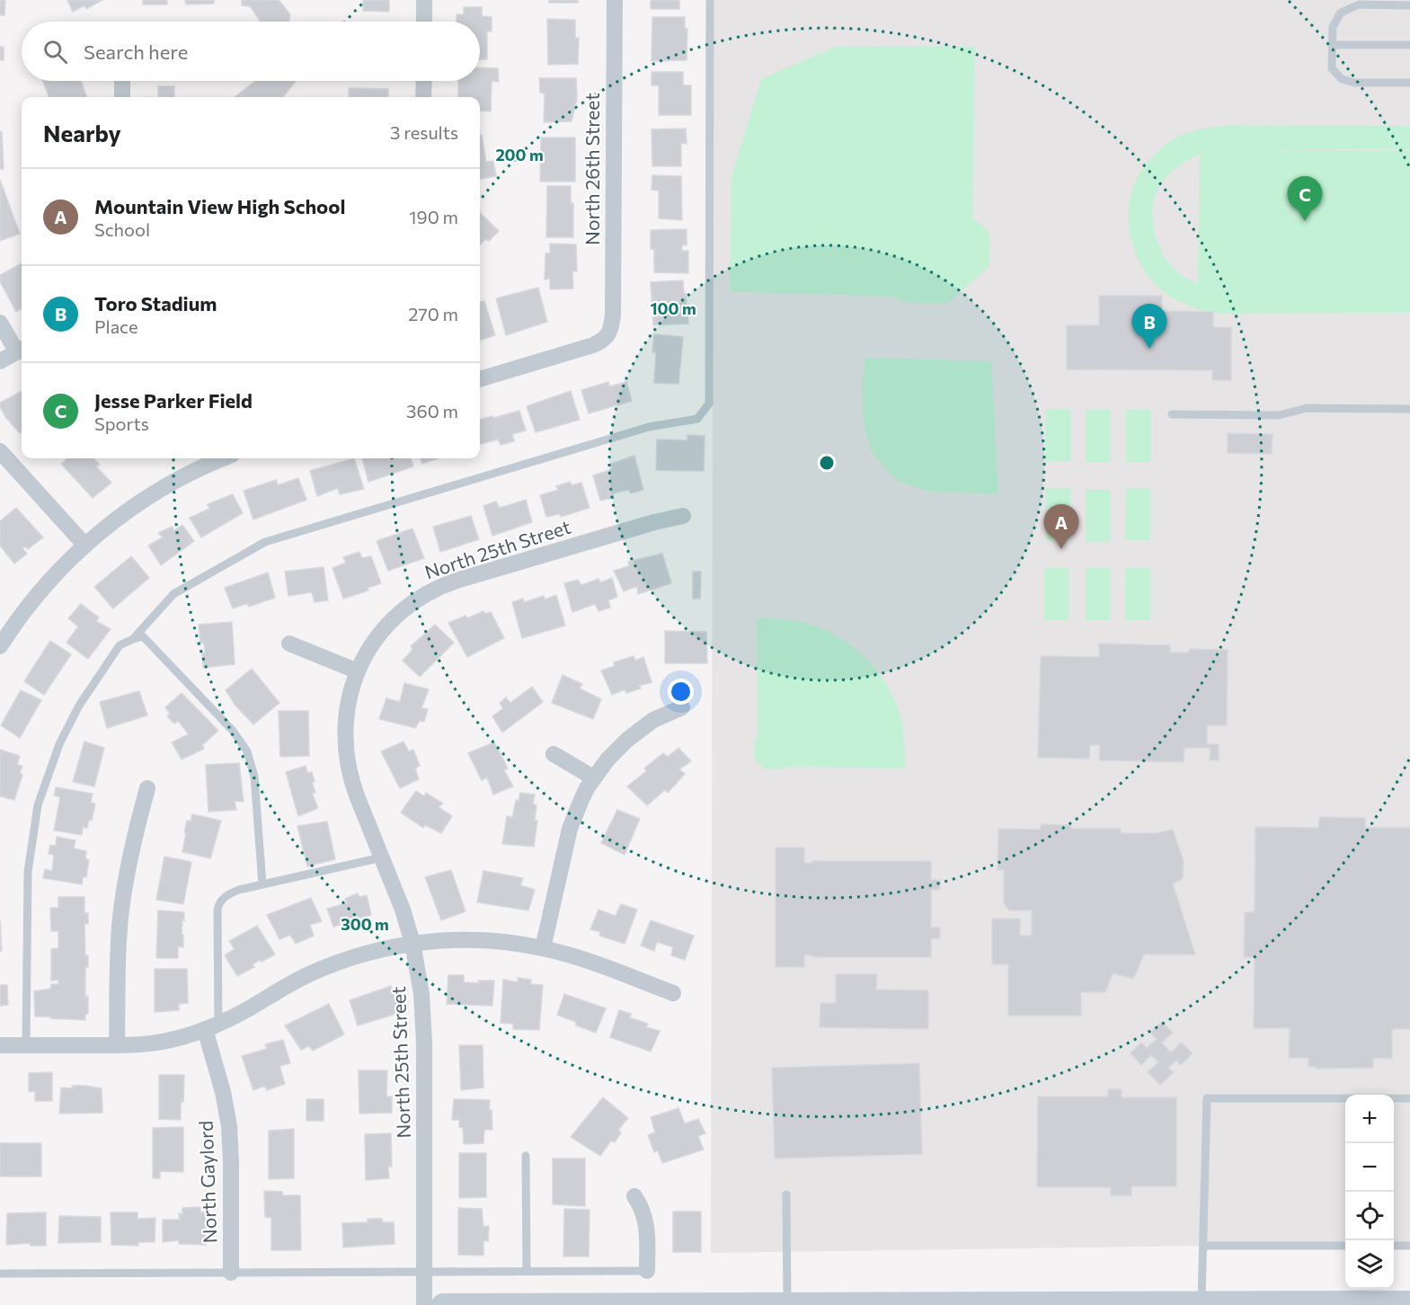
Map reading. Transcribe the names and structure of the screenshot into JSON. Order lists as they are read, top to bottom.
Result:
{
  "streets": {
    "street": ["North 26th Street", "North 25th Street", "North Gaylord"]
  },
  "page": {
    "search": "Search here",
    "heading": ["Nearby", "3 results"],
    "list": [
      {
        "mark": "A",
        "name": "Mountain View High School",
        "note": "School",
        "value": "190 m"
      },
      {
        "mark": "B",
        "name": "Toro Stadium",
        "note": "Place",
        "value": "270 m"
      },
      {
        "mark": "C",
        "name": "Jesse Parker Field",
        "note": "Sports",
        "value": "360 m"
      }
    ],
    "pins": ["C", "B", "A"],
    "map_buttons": ["+", "−"]
  },
  "rings": ["200 m", "100 m", "300 m"]
}
